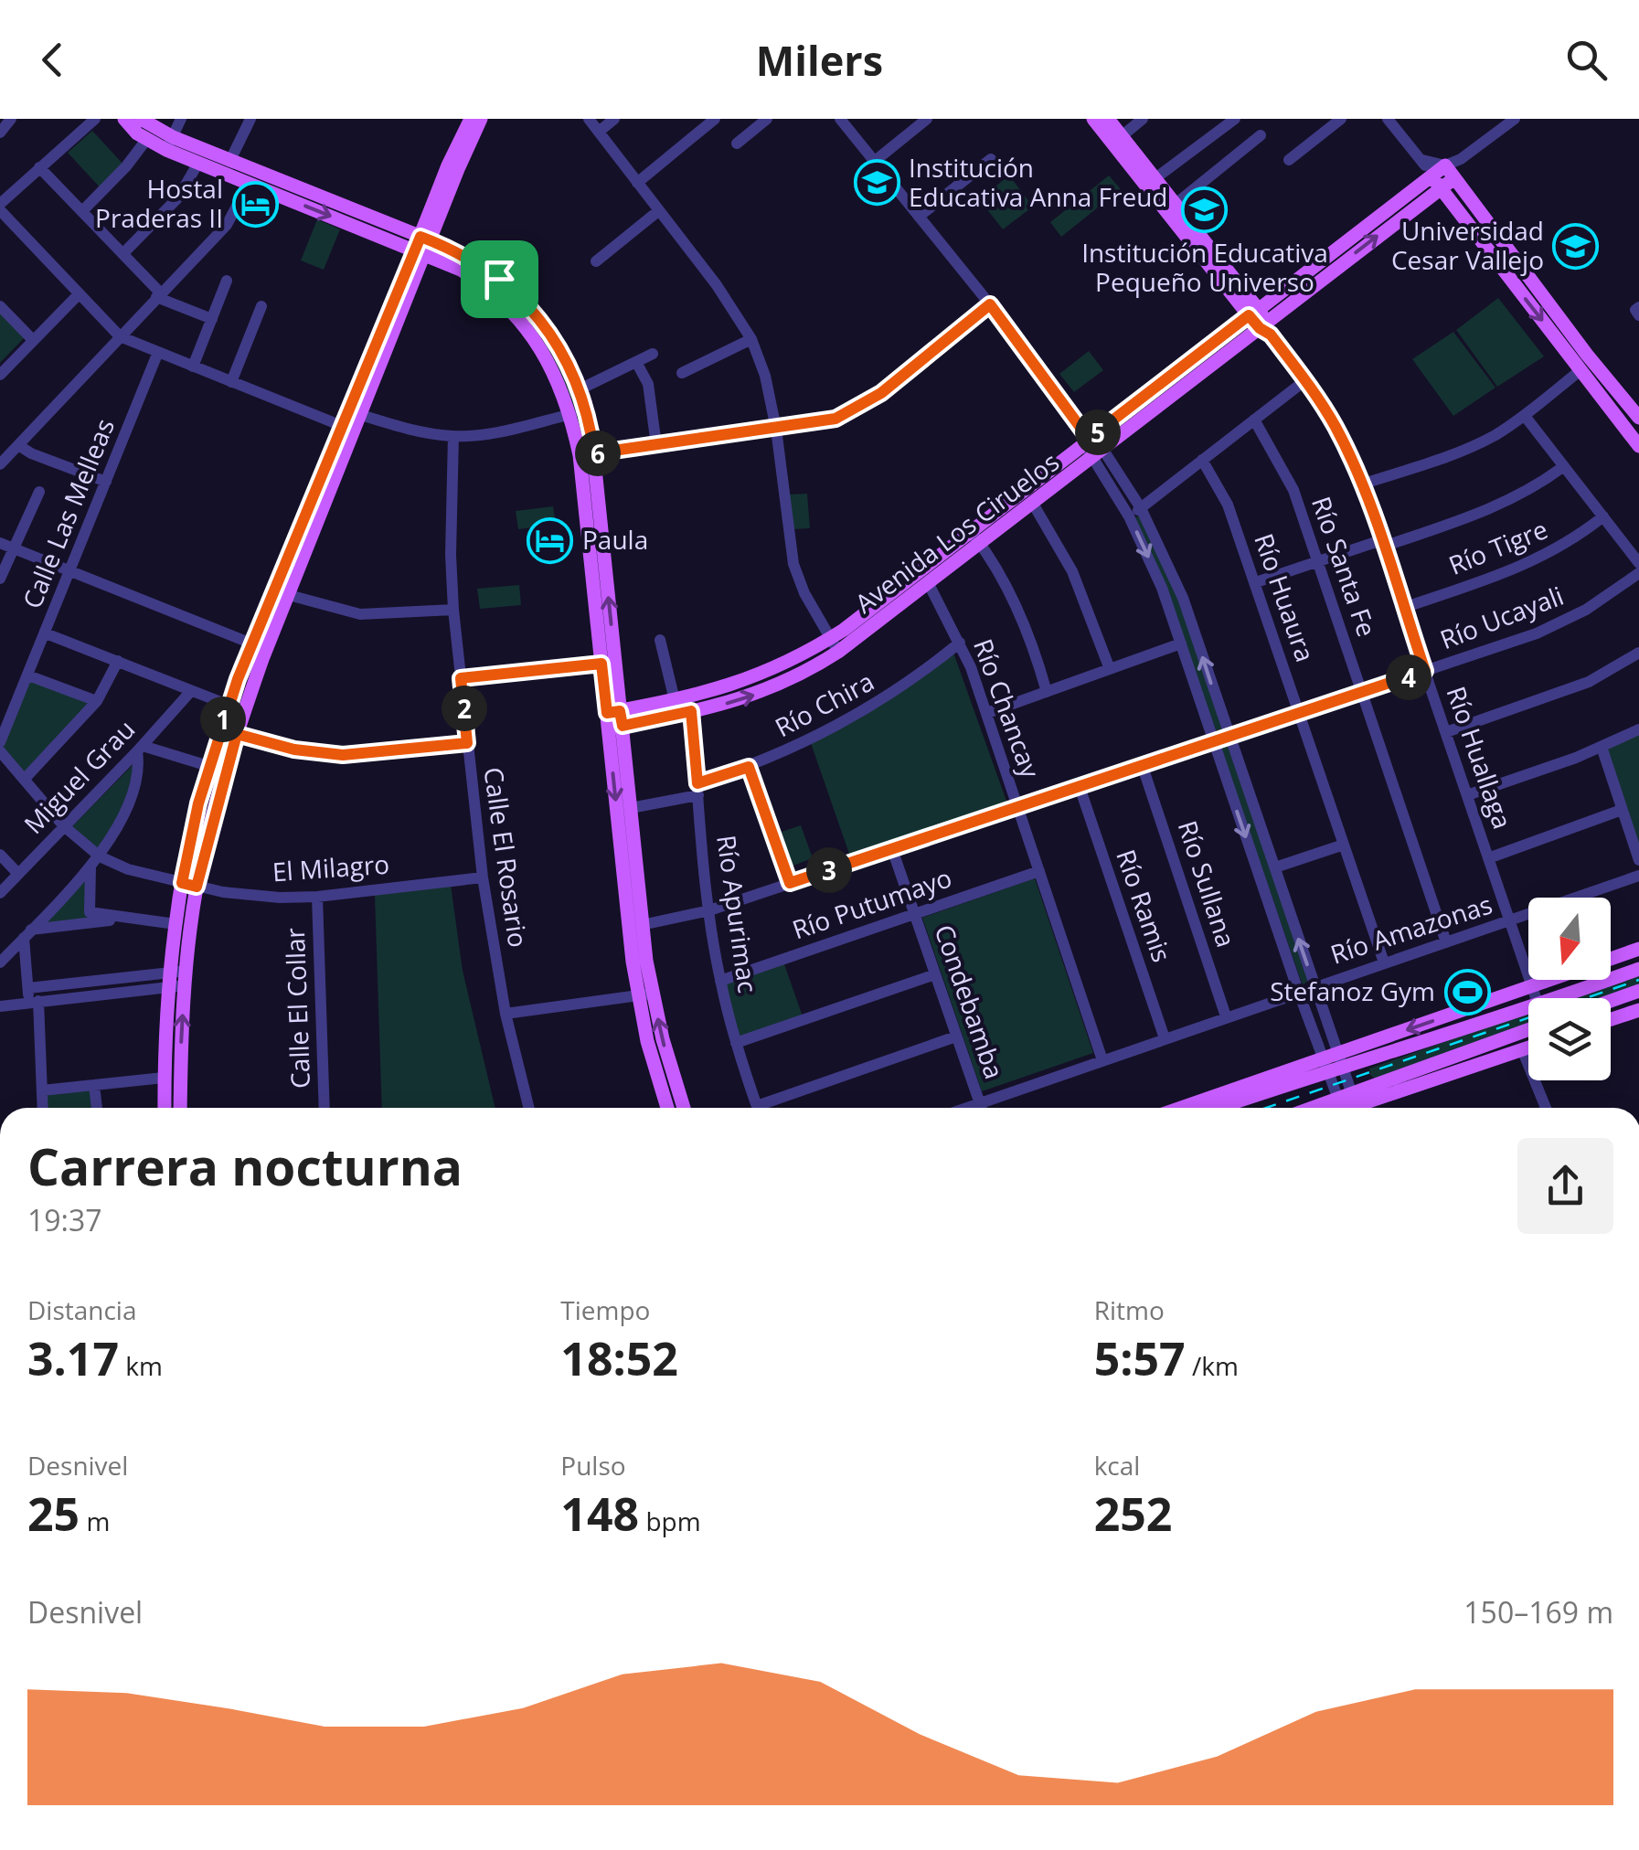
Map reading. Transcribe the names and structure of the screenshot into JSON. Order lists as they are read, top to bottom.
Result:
{
  "streets": {
    "main road": ["Avenida Los Ciruelos"],
    "street": [
      "Calle Las Melleas",
      "Río Tigre",
      "Río Santa Fe",
      "Río Huaura",
      "Río Ucayali",
      "Río Chira",
      "Río Chancay",
      "Río Huallaga",
      "Miguel Grau",
      "Calle El Rosario",
      "El Milagro",
      "Río Sullana",
      "Río Putumayo",
      "Río Ramis",
      "Río Apurimac",
      "Río Amazonas",
      "Condebamba",
      "Calle El Collar"
    ]
  },
  "crossings": [
    ["Avenida Los Ciruelos", "Río Chancay"],
    ["Avenida Los Ciruelos", "Río Huallaga"],
    ["Avenida Los Ciruelos", "Río Apurimac"],
    ["Río Tigre", "Río Huallaga"],
    ["Río Santa Fe", "Río Ucayali"],
    ["Río Santa Fe", "Río Amazonas"],
    ["Río Huaura", "Río Ucayali"],
    ["Río Huaura", "Río Amazonas"],
    ["Río Ucayali", "Río Chancay"],
    ["Río Ucayali", "Río Huallaga"],
    ["Río Ucayali", "Río Sullana"],
    ["Río Ucayali", "Río Ramis"],
    ["Río Ucayali", "Río Apurimac"],
    ["Río Ucayali", "Condebamba"],
    ["Río Chira", "Río Chancay"],
    ["Río Chira", "Río Apurimac"],
    ["Río Chancay", "Río Putumayo"],
    ["Río Chancay", "Río Amazonas"],
    ["Río Huallaga", "Río Amazonas"],
    ["Calle El Rosario", "El Milagro"],
    ["El Milagro", "Calle El Collar"],
    ["Río Sullana", "Río Amazonas"],
    ["Río Putumayo", "Río Apurimac"],
    ["Río Putumayo", "Condebamba"],
    ["Río Ramis", "Río Amazonas"],
    ["Río Amazonas", "Condebamba"]
  ],
  "places": {
    "school or university": ["Institución Educativa Anna Freud", "Institución Educativa Pequeño Universo", "Universidad Cesar Vallejo"],
    "hotel": ["Hostal Praderas II", "Paula"],
    "sports": ["Stefanoz Gym"]
  },
  "north": "bottom",
  "page": {
    "header": "Milers",
    "pins": [
      "5",
      "6",
      "4",
      "2",
      "1",
      "3"
    ],
    "heading": ["Carrera nocturna", "19:37"],
    "stats": [
      ["Distancia", "3.17 km"],
      ["Tiempo", "18:52"],
      ["Ritmo", "5:57 /km"],
      ["Desnivel", "25 m"],
      ["Pulso", "148 bpm"],
      ["kcal", "252"]
    ],
    "chart": ["Desnivel", "150–169 m"]
  }
}
